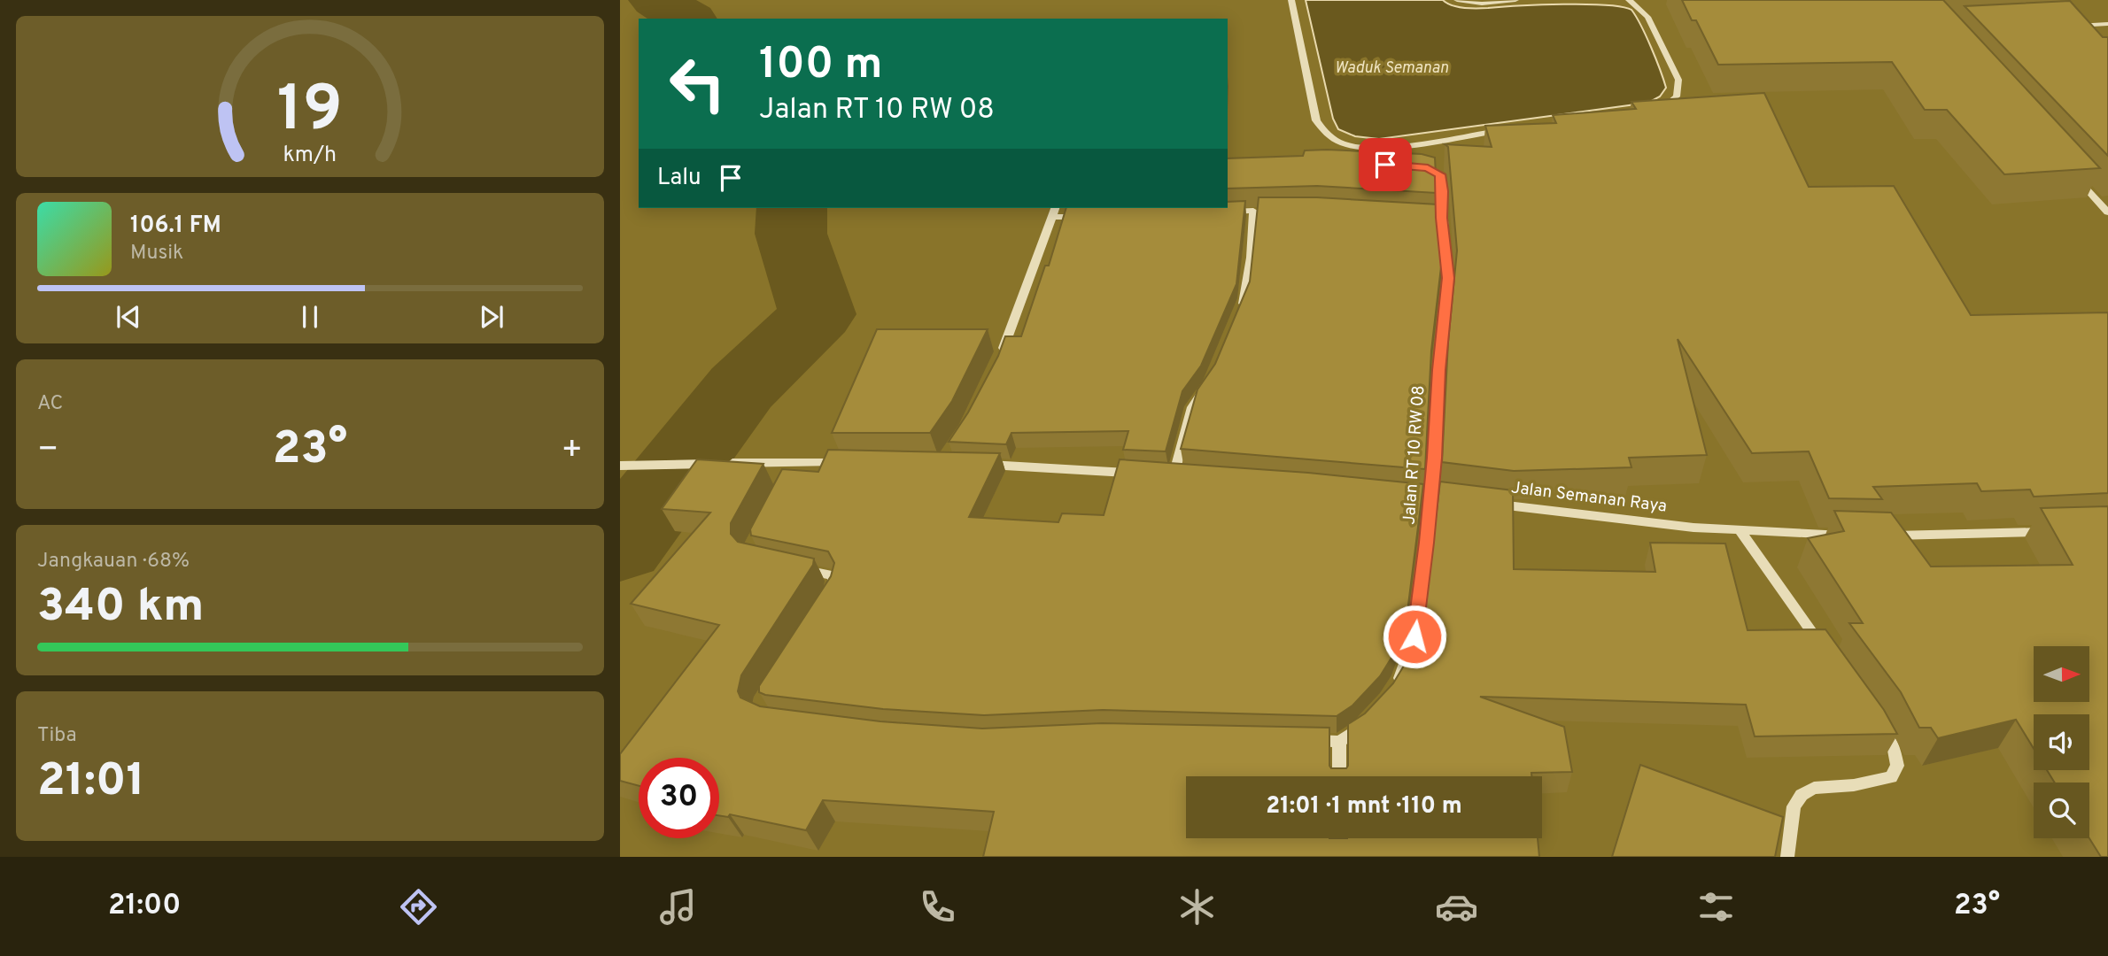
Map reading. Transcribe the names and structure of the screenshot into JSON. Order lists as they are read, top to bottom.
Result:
{
  "streets": {
    "street": ["Jalan RT 10 RW 08", "Jalan Semanan Raya"]
  },
  "water": ["Waduk Semanan"],
  "north": "right",
  "page": {
    "turn": ["100 m", "Jalan RT 10 RW 08"],
    "then": "Lalu",
    "song": ["106.1 FM", "Musik"],
    "tile": [
      "AC",
      ["Jangkauan · 68%", "340 km"],
      ["Tiba", "21:01"]
    ],
    "heat": ["−", "23°", "+"],
    "limit": "30",
    "trip": "21:01 · 1 mnt · 110 m",
    "tabs": ["21:00", "23°"],
    "gauge": ["19", "km/h"]
  }
}
